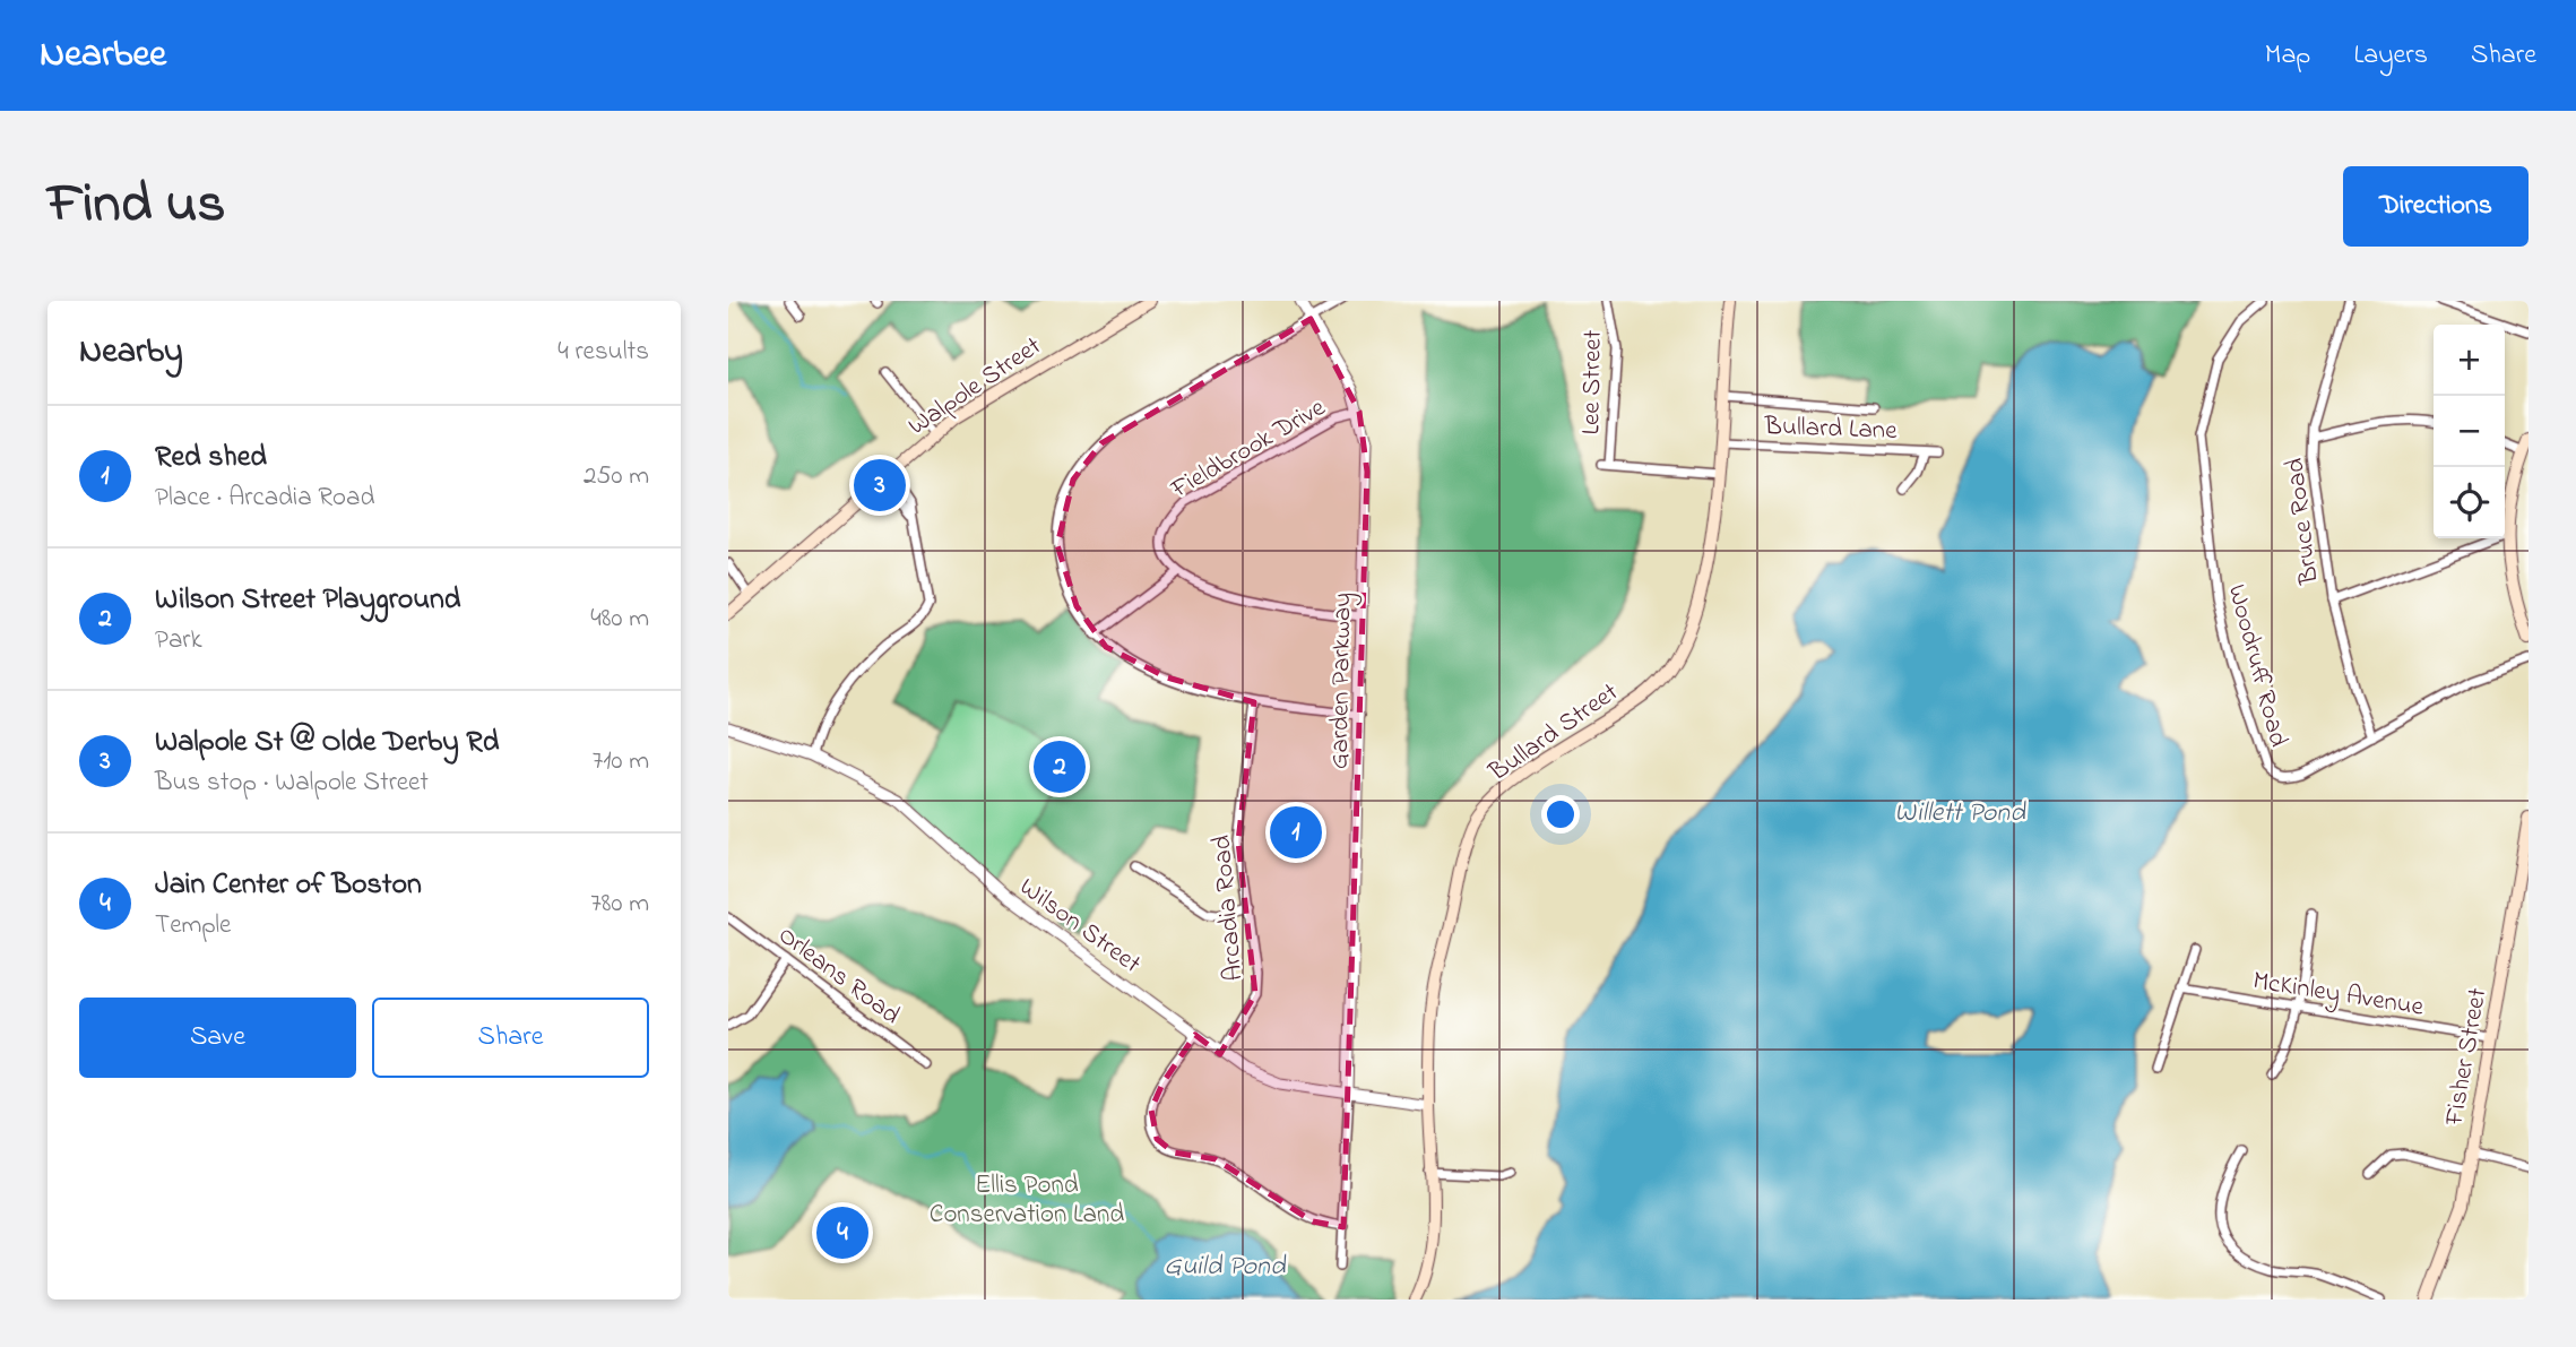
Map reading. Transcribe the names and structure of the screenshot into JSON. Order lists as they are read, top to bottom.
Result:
{
  "streets": {
    "main road": ["Walpole Street", "Bullard Street", "Fisher Street"],
    "street": [
      "Lee Street",
      "Bullard Lane",
      "Fieldbrook Drive",
      "Bruce Road",
      "Woodruff Road",
      "Garden Parkway",
      "Arcadia Road",
      "Wilson Street",
      "Orleans Road",
      "McKinley Avenue"
    ]
  },
  "crossings": [
    ["Lee Street", "Bullard Street"],
    ["Bullard Lane", "Bullard Street"],
    ["Fieldbrook Drive", "Garden Parkway"],
    ["Bruce Road", "Woodruff Road"],
    ["Garden Parkway", "Wilson Street"],
    ["Bullard Street", "Wilson Street"],
    ["Arcadia Road", "Wilson Street"],
    ["McKinley Avenue", "Fisher Street"]
  ],
  "water": ["Willett Pond", "Guild Pond"],
  "parks": ["Ellis Pond Conservation Land"],
  "page": {
    "header": "Nearbee",
    "nav": ["Map", "Layers", "Share"],
    "title": "Find us",
    "buttons": [
      "Directions",
      ["Save", "Share"]
    ],
    "heading": ["Nearby", "4 results"],
    "map_buttons": ["+", "−"],
    "list": [
      {
        "mark": "1",
        "name": "Red shed",
        "note": "Place · Arcadia Road",
        "value": "250 m"
      },
      {
        "mark": "2",
        "name": "Wilson Street Playground",
        "note": "Park",
        "value": "480 m"
      },
      {
        "mark": "3",
        "name": "Walpole St @ Olde Derby Rd",
        "note": "Bus stop · Walpole Street",
        "value": "710 m"
      },
      {
        "mark": "4",
        "name": "Jain Center of Boston",
        "note": "Temple",
        "value": "780 m"
      }
    ],
    "pins": [
      "3",
      "2",
      "1",
      "4"
    ]
  }
}
